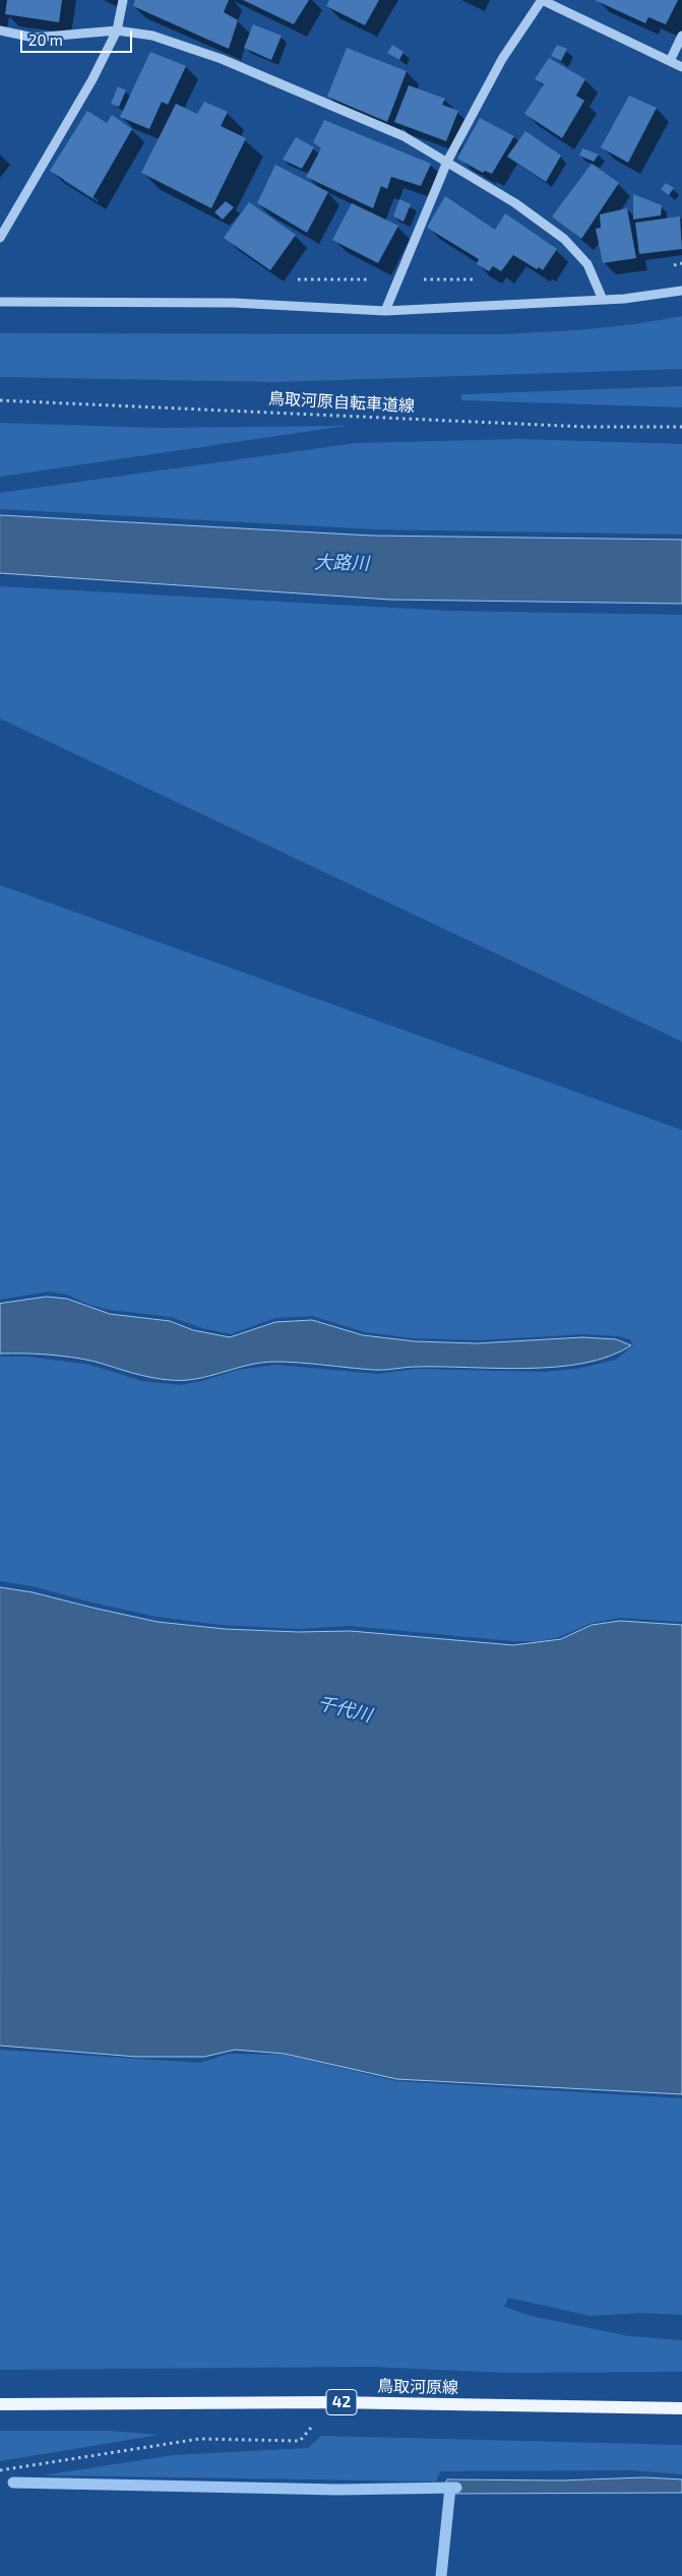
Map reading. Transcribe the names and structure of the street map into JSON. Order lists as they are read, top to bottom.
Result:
{
  "streets": {
    "main road": ["鳥取河原線", "42"],
    "path": ["鳥取河原自転車道線"]
  },
  "water": ["大路川", "千代川"],
  "scale_bar": "20 m"
}
